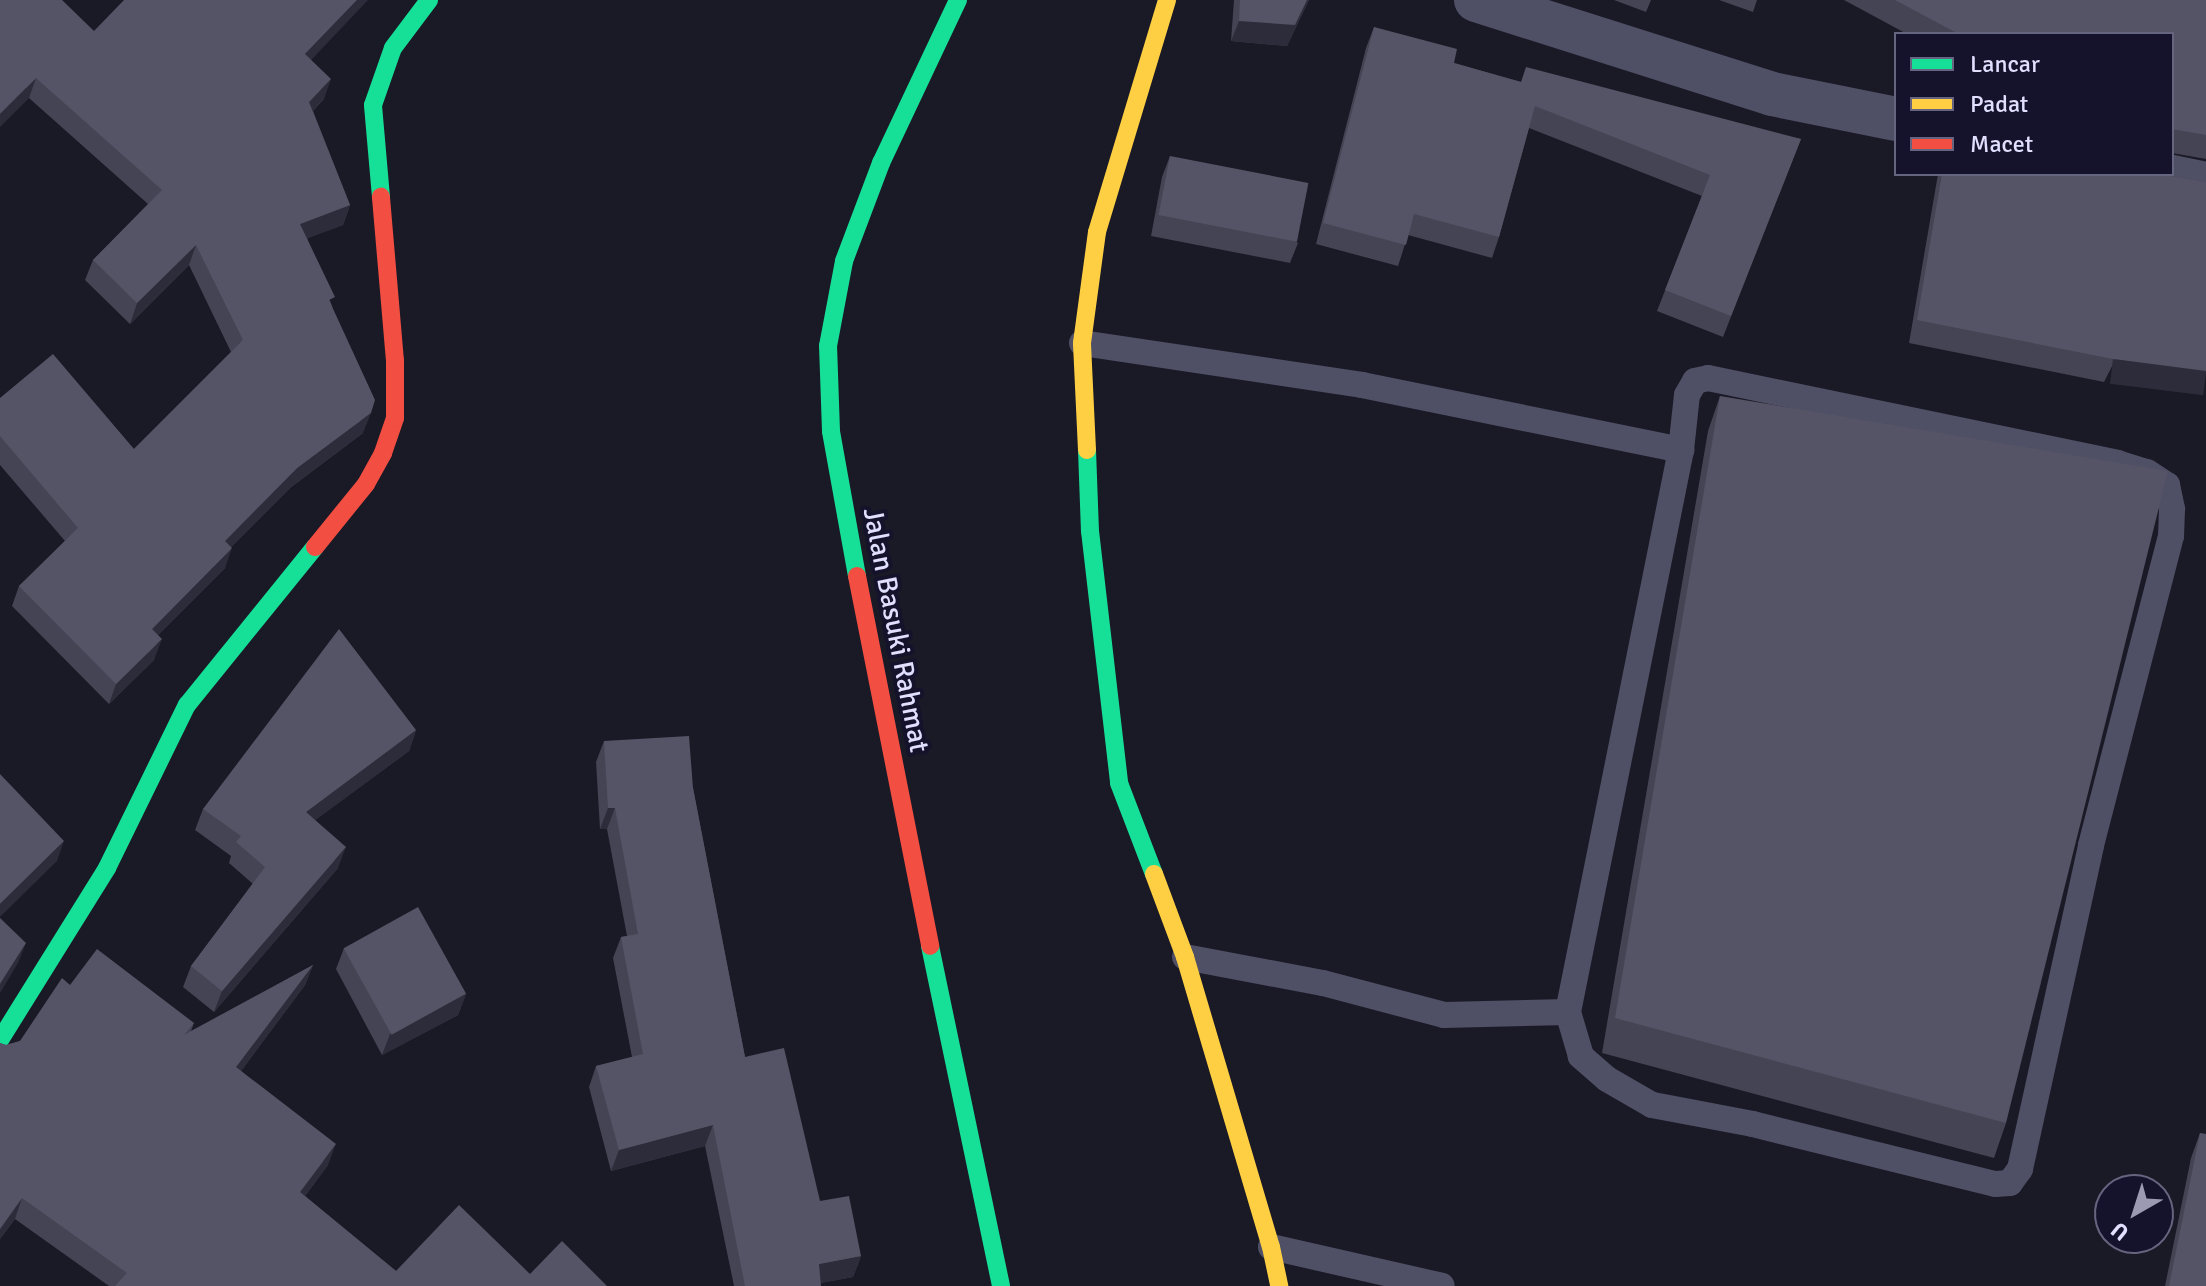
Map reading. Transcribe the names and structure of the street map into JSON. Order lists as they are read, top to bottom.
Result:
{
  "streets": {
    "main road": ["Jalan Basuki Rahmat"]
  },
  "legend": ["Lancar", "Padat", "Macet"],
  "north": "bottom left"
}
